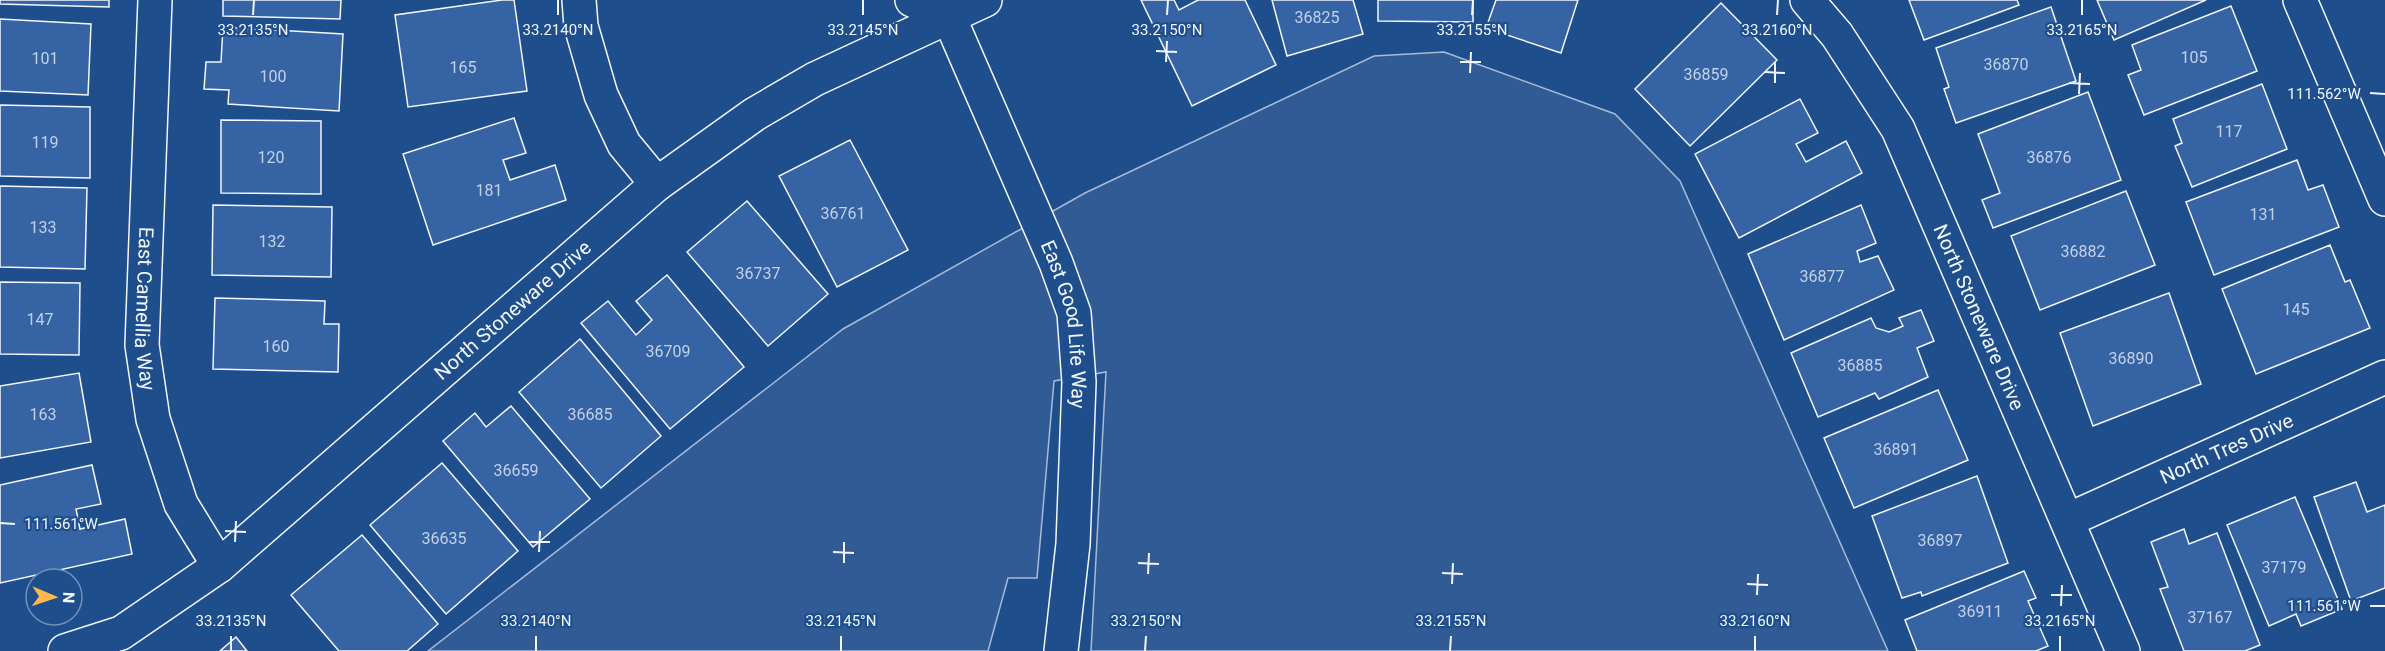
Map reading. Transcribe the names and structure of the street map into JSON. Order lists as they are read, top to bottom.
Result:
{
  "streets": {
    "street": [
      "East Camellia Way",
      "North Stoneware Drive",
      "East Good Life Way",
      "North Tres Drive"
    ]
  },
  "crossings": [
    ["East Camellia Way", "North Stoneware Drive"],
    ["North Stoneware Drive", "East Good Life Way"],
    ["North Stoneware Drive", "North Tres Drive"]
  ],
  "house_numbers": [
    "36825",
    "105",
    "101",
    "36870",
    "165",
    "36859",
    "100",
    "117",
    "119",
    "120",
    "36876",
    "181",
    "36761",
    "131",
    "133",
    "132",
    "36882",
    "36737",
    "36877",
    "145",
    "147",
    "160",
    "36709",
    "36890",
    "36885",
    "163",
    "36685",
    "36891",
    "36659",
    "36635",
    "36897",
    "37179",
    "36911",
    "37167"
  ],
  "north": "right",
  "coordinates": [
    "33.2135°N",
    "33.2140°N",
    "33.2145°N",
    "33.2150°N",
    "33.2155°N",
    "33.2160°N",
    "33.2165°N",
    "111.562°W",
    "111.561°W"
  ]
}
